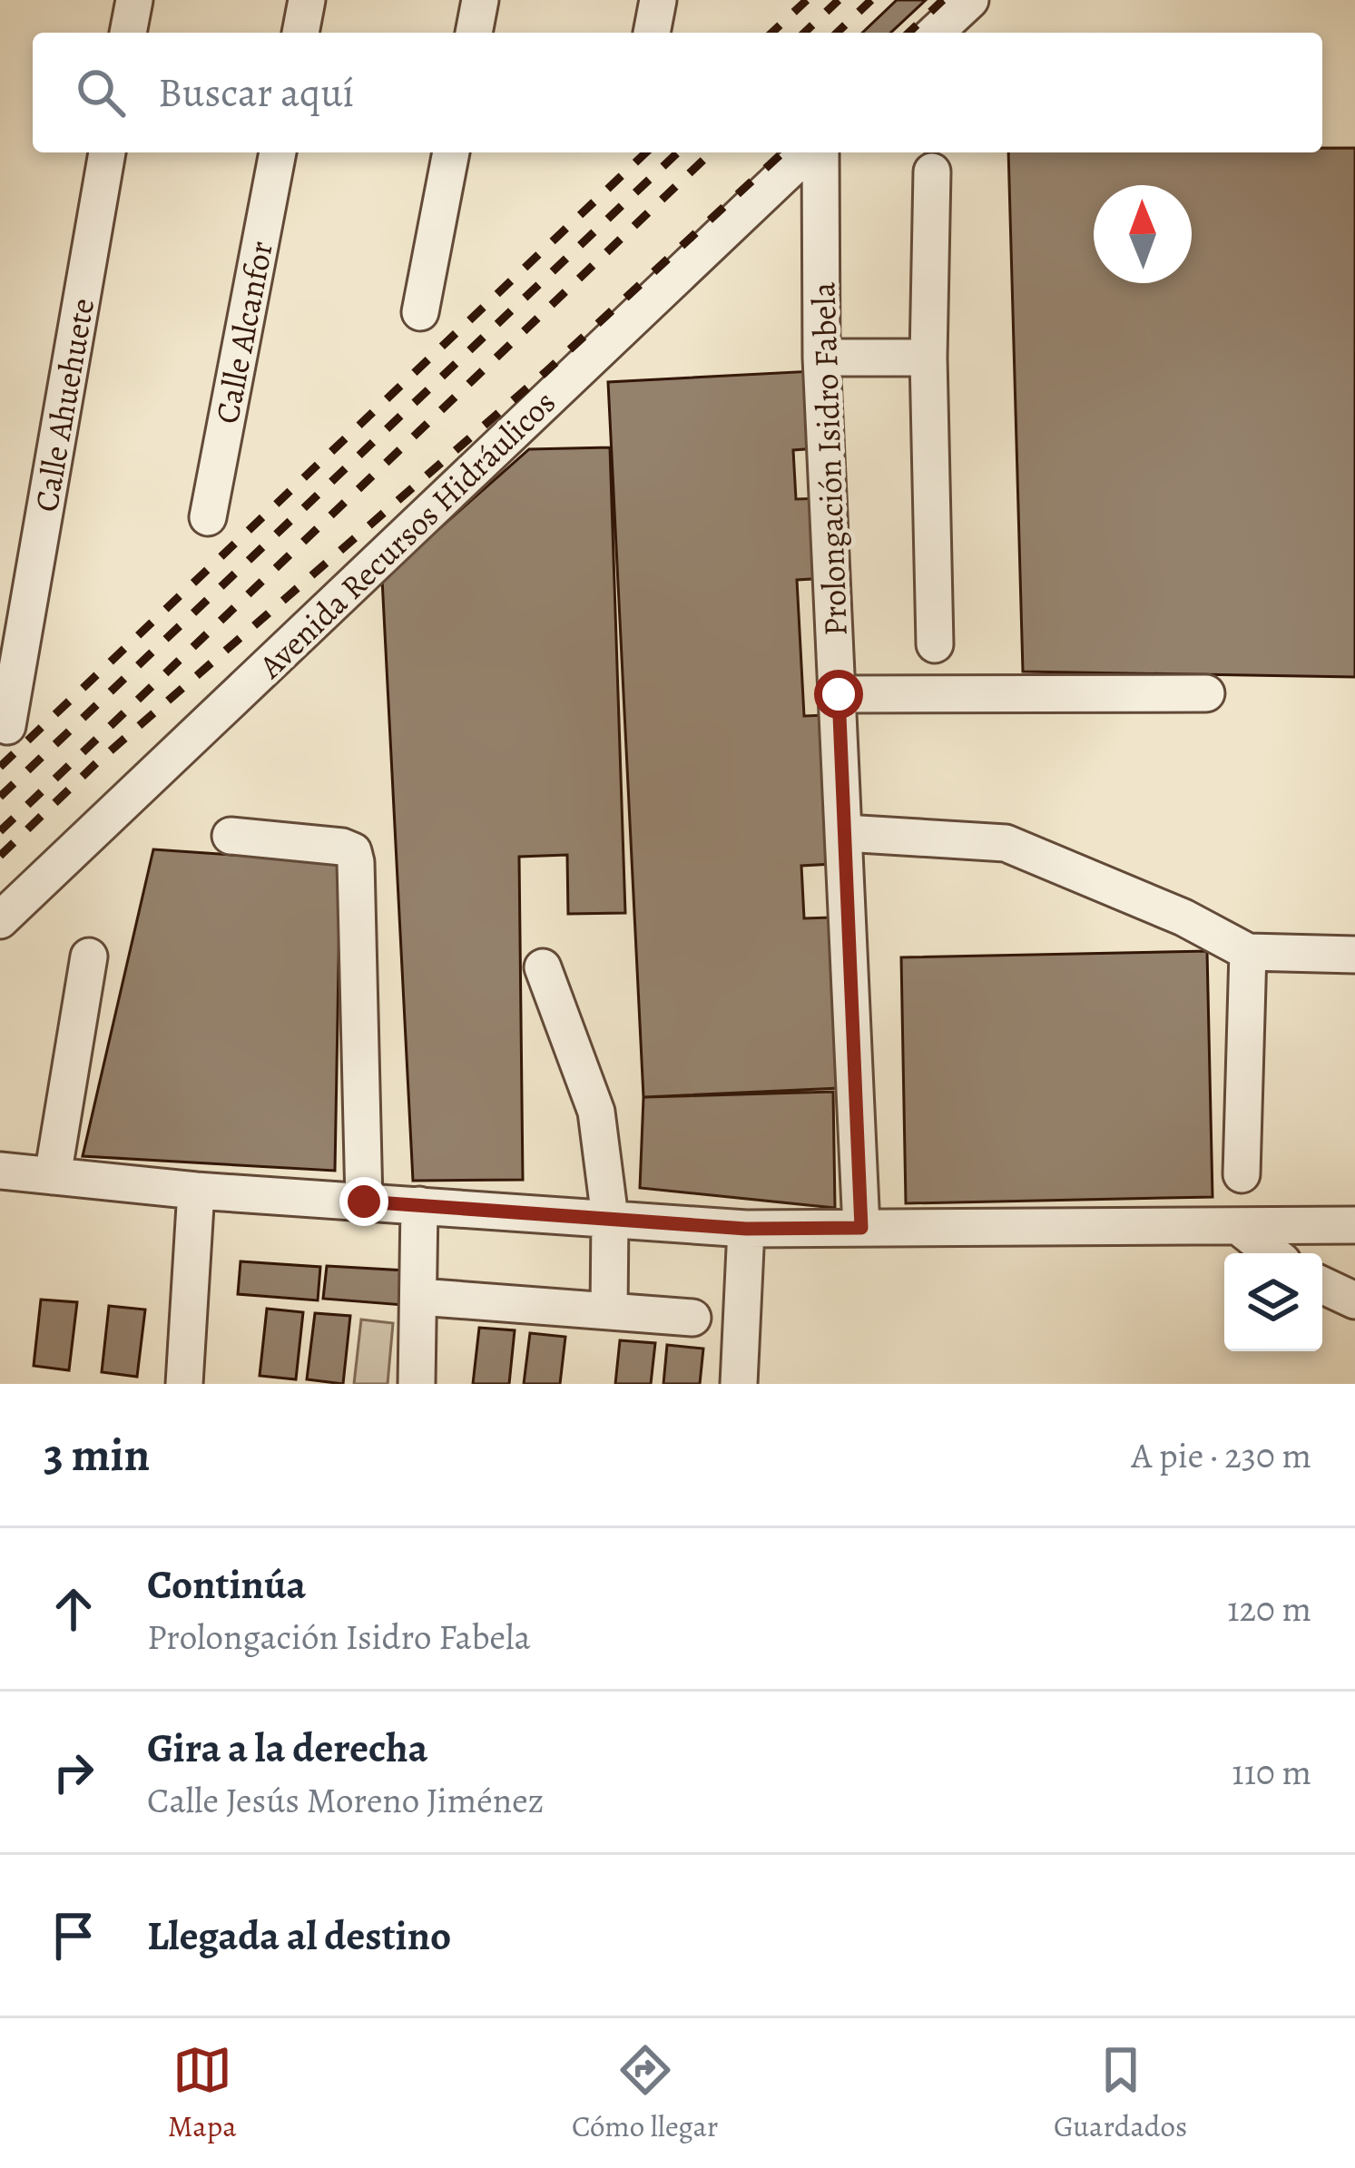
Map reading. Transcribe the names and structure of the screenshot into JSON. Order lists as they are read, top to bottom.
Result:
{
  "streets": {
    "street": [
      "Calle Alcanfor",
      "Calle Ahuehuete",
      "Prolongación Isidro Fabela",
      "Avenida Recursos Hidráulicos"
    ]
  },
  "north": "top",
  "page": {
    "search": "Buscar aquí",
    "heading": ["3 min", "A pie · 230 m"],
    "list": [
      ["Continúa", "Prolongación Isidro Fabela", "120 m"],
      ["Gira a la derecha", "Calle Jesús Moreno Jiménez", "110 m"],
      "Llegada al destino"
    ],
    "nav": ["Mapa", "Cómo llegar", "Guardados"]
  }
}
